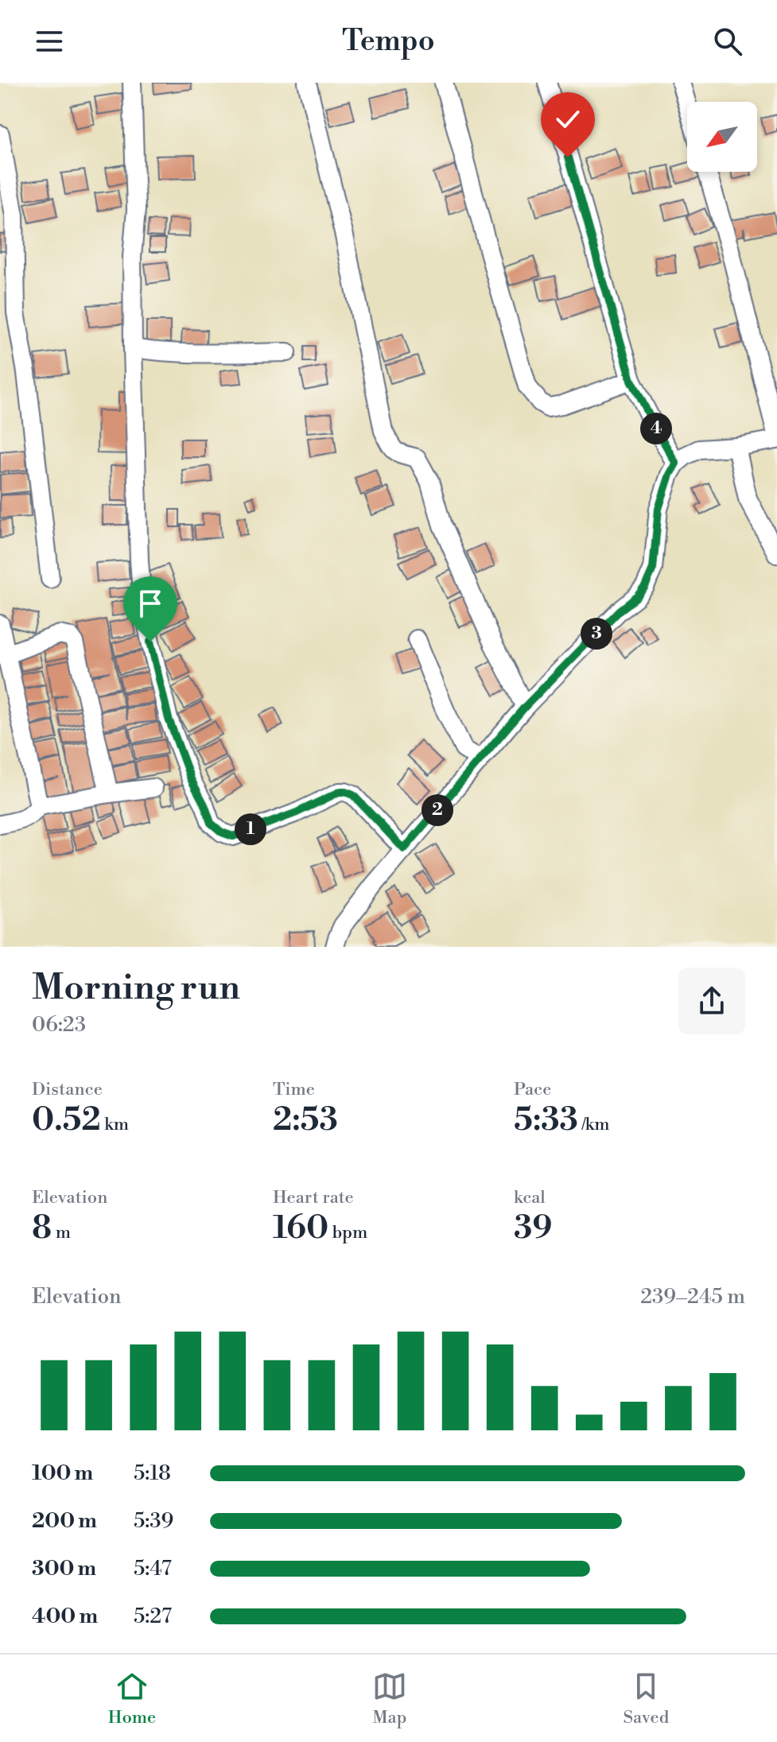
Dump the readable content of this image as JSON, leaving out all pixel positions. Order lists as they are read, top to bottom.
{
  "north": "bottom left",
  "page": {
    "header": "Tempo",
    "pins": [
      "4",
      "3",
      "2",
      "1"
    ],
    "heading": ["Morning run", "06:23"],
    "stats": [
      ["Distance", "0.52 km"],
      ["Time", "2:53"],
      ["Pace", "5:33 /km"],
      ["Elevation", "8 m"],
      ["Heart rate", "160 bpm"],
      ["kcal", "39"]
    ],
    "chart": ["Elevation", "239–245 m"],
    "list": [
      {
        "name": "100 m",
        "note": "5:18"
      },
      {
        "name": "200 m",
        "note": "5:39"
      },
      {
        "name": "300 m",
        "note": "5:47"
      },
      {
        "name": "400 m",
        "note": "5:27"
      }
    ],
    "tabs": ["Home", "Map", "Saved"]
  }
}
